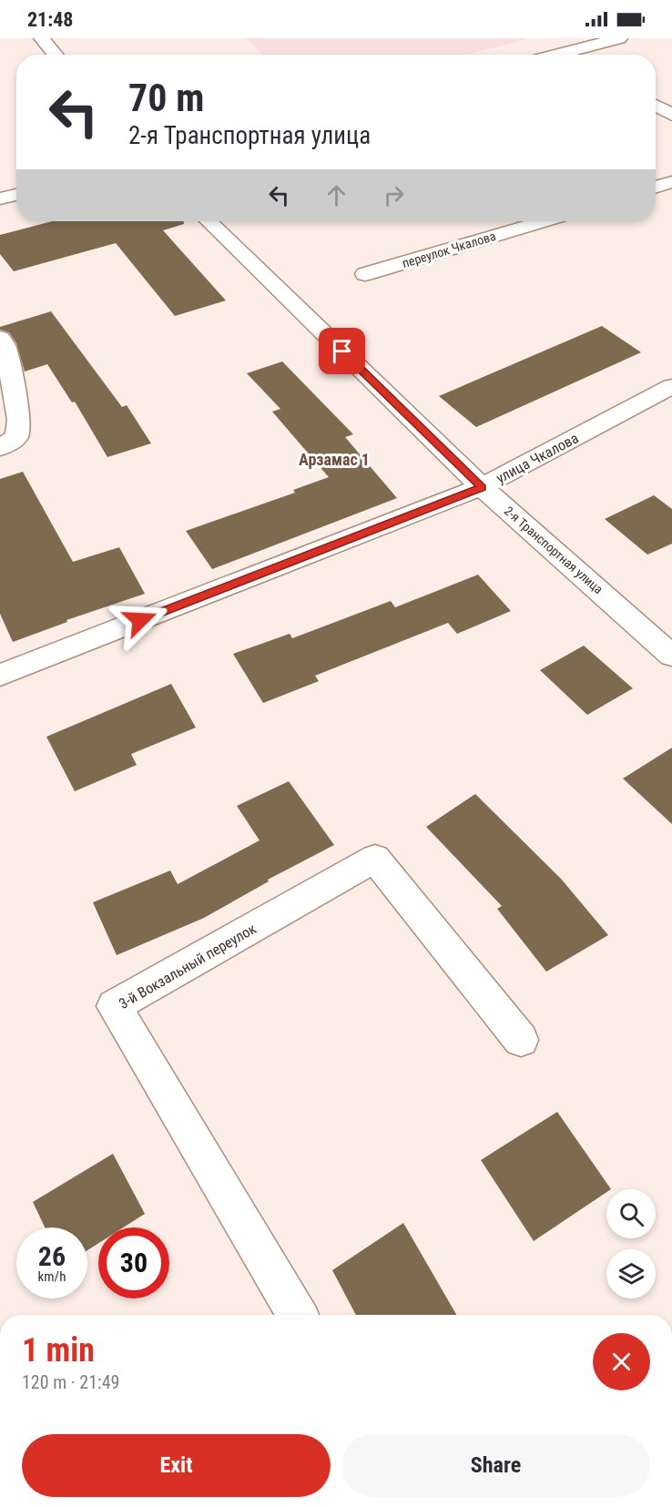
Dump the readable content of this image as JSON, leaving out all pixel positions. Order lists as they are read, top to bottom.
{
  "streets": {
    "street": [
      "переулок Чкалова",
      "улица Чкалова",
      "2-я Транспортная улица",
      "3-й Вокзальный переулок"
    ]
  },
  "crossings": [
    ["улица Чкалова", "2-я Транспортная улица"]
  ],
  "districts": ["Арзамас 1"],
  "page": {
    "status": "21:48",
    "turn": ["70 m", "2-я Транспортная улица"],
    "speed": "26 km/h",
    "limit": "30",
    "heading": ["1 min", "120 m · 21:49"],
    "buttons": ["Exit", "Share"]
  }
}
